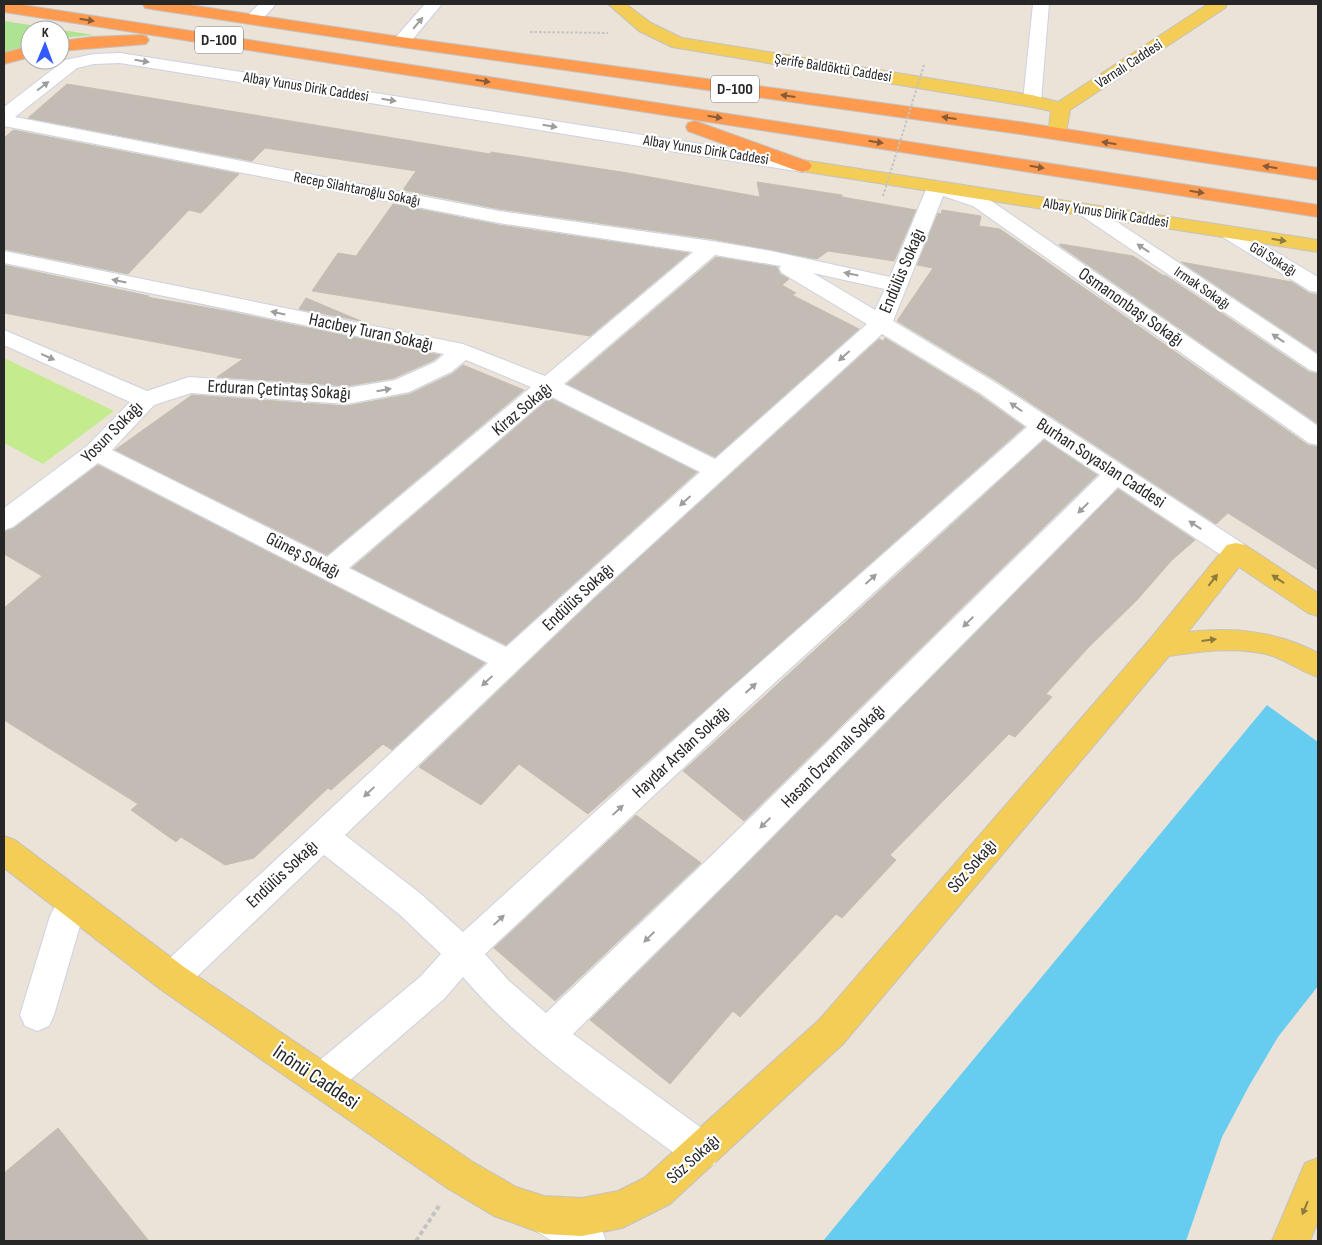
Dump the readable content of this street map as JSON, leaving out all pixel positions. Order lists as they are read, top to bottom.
{
  "streets": {
    "highway": ["D-100"],
    "main road": [
      "Varnalı Caddesi",
      "Şerife Baldöktü Caddesi",
      "Albay Yunus Dirik Caddesi",
      "Burhan Soyaslan Caddesi",
      "Söz Sokağı",
      "İnönü Caddesi"
    ],
    "street": [
      "Recep Silahtaroğlu Sokağı",
      "Göl Sokağı",
      "Endülüs Sokağı",
      "Irmak Sokağı",
      "Osmanonbaşı Sokağı",
      "Hacıbey Turan Sokağı",
      "Erduran Çetintaş Sokağı",
      "Kiraz Sokağı",
      "Yosun Sokağı",
      "Güneş Sokağı",
      "Haydar Arslan Sokağı",
      "Hasan Özvarnalı Sokağı"
    ]
  },
  "crossings": [
    ["Varnalı Caddesi", "Şerife Baldöktü Caddesi"],
    ["Albay Yunus Dirik Caddesi", "Recep Silahtaroğlu Sokağı"],
    ["Albay Yunus Dirik Caddesi", "Göl Sokağı"],
    ["Albay Yunus Dirik Caddesi", "Endülüs Sokağı"],
    ["Albay Yunus Dirik Caddesi", "Irmak Sokağı"],
    ["Albay Yunus Dirik Caddesi", "Osmanonbaşı Sokağı"],
    ["Recep Silahtaroğlu Sokağı", "Kiraz Sokağı"],
    ["Endülüs Sokağı", "Osmanonbaşı Sokağı"],
    ["Endülüs Sokağı", "Hacıbey Turan Sokağı"],
    ["Endülüs Sokağı", "Burhan Soyaslan Caddesi"],
    ["Endülüs Sokağı", "Güneş Sokağı"],
    ["Endülüs Sokağı", "İnönü Caddesi"],
    ["Hacıbey Turan Sokağı", "Erduran Çetintaş Sokağı"],
    ["Hacıbey Turan Sokağı", "Kiraz Sokağı"],
    ["Erduran Çetintaş Sokağı", "Yosun Sokağı"],
    ["Kiraz Sokağı", "Güneş Sokağı"],
    ["Yosun Sokağı", "Güneş Sokağı"],
    ["Burhan Soyaslan Caddesi", "Haydar Arslan Sokağı"],
    ["Burhan Soyaslan Caddesi", "Hasan Özvarnalı Sokağı"],
    ["Burhan Soyaslan Caddesi", "Söz Sokağı"],
    ["Haydar Arslan Sokağı", "İnönü Caddesi"],
    ["Söz Sokağı", "İnönü Caddesi"]
  ],
  "one_way": [
    "Albay Yunus Dirik Caddesi",
    "Endülüs Sokağı",
    "Irmak Sokağı",
    "Hacıbey Turan Sokağı",
    "Erduran Çetintaş Sokağı",
    "Yosun Sokağı",
    "Burhan Soyaslan Caddesi",
    "Haydar Arslan Sokağı",
    "Hasan Özvarnalı Sokağı"
  ],
  "north": "top"
}
